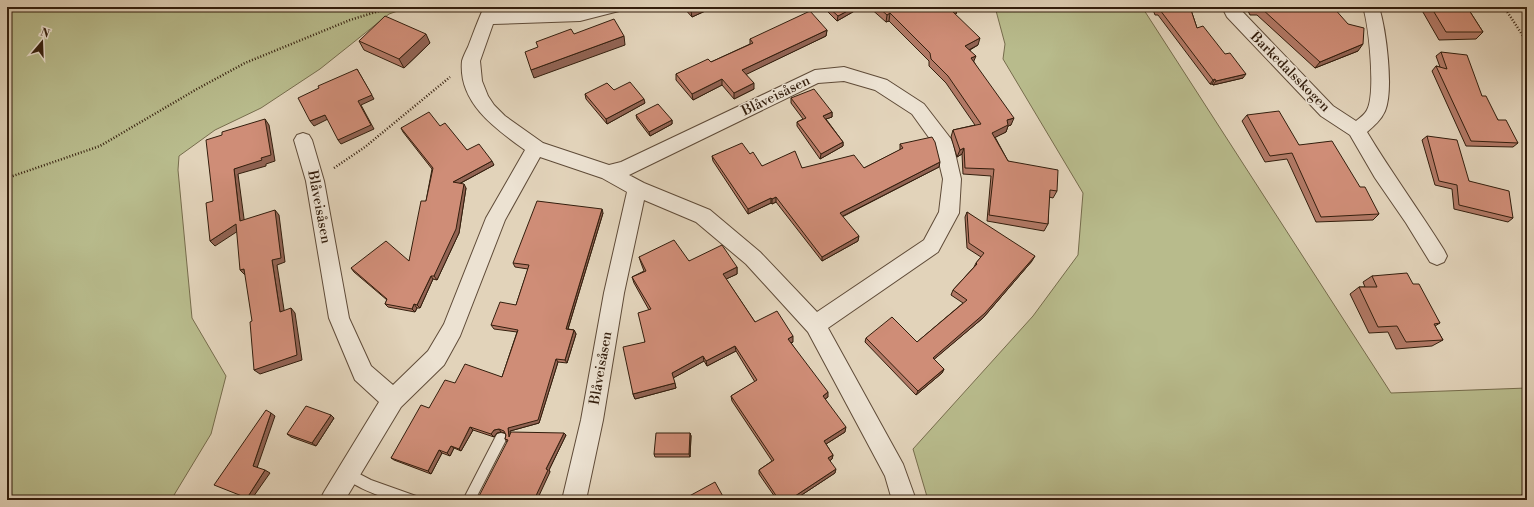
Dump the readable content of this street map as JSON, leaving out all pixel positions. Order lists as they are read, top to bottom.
{
  "streets": {
    "street": ["Barkedalsskogen", "Blåveisåsen"]
  },
  "north": "top"
}
